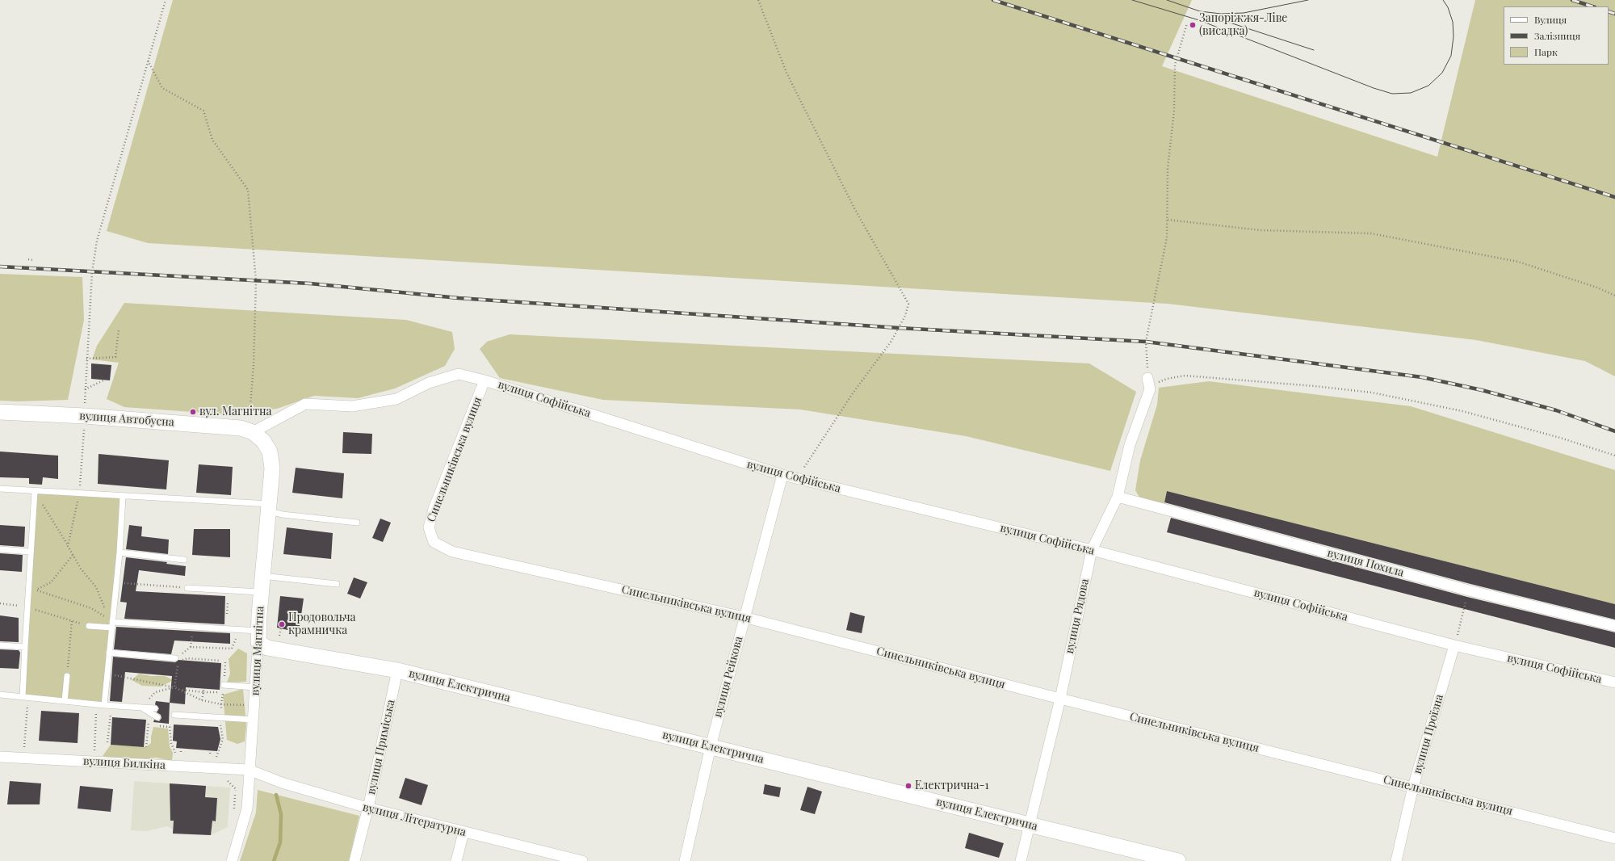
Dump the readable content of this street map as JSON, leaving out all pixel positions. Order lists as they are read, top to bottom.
{
  "streets": {
    "street": [
      "вулиця Софійська",
      "вулиця Автобусна",
      "Синельниківська вулиця",
      "вулиця Похила",
      "вулиця Рядова",
      "вулиця Магнітна",
      "вулиця Рейкова",
      "вулиця Електрична",
      "вулиця Проїзна",
      "вулиця Приміська",
      "вулиця Билкіна",
      "вулиця Літературна"
    ]
  },
  "crossings": [
    ["вулиця Софійська", "Синельниківська вулиця"],
    ["вулиця Софійська", "вулиця Рядова"],
    ["вулиця Софійська", "вулиця Рейкова"],
    ["вулиця Софійська", "вулиця Проїзна"],
    ["вулиця Автобусна", "вулиця Магнітна"],
    ["Синельниківська вулиця", "вулиця Рядова"],
    ["Синельниківська вулиця", "вулиця Рейкова"],
    ["Синельниківська вулиця", "вулиця Проїзна"],
    ["вулиця Похила", "вулиця Рядова"],
    ["вулиця Рядова", "вулиця Електрична"],
    ["вулиця Магнітна", "вулиця Електрична"],
    ["вулиця Магнітна", "вулиця Билкіна"],
    ["вулиця Магнітна", "вулиця Літературна"],
    ["вулиця Рейкова", "вулиця Електрична"],
    ["вулиця Електрична", "вулиця Приміська"],
    ["вулиця Приміська", "вулиця Літературна"],
    ["вулиця Билкіна", "вулиця Літературна"]
  ],
  "places": [
    "Запоріжжя-Ліве (висадка)",
    "вул. Магнітна",
    "Продовольча крамничка",
    "Електрична-1"
  ],
  "legend": ["Вулиця", "Залізниця", "Парк"]
}
